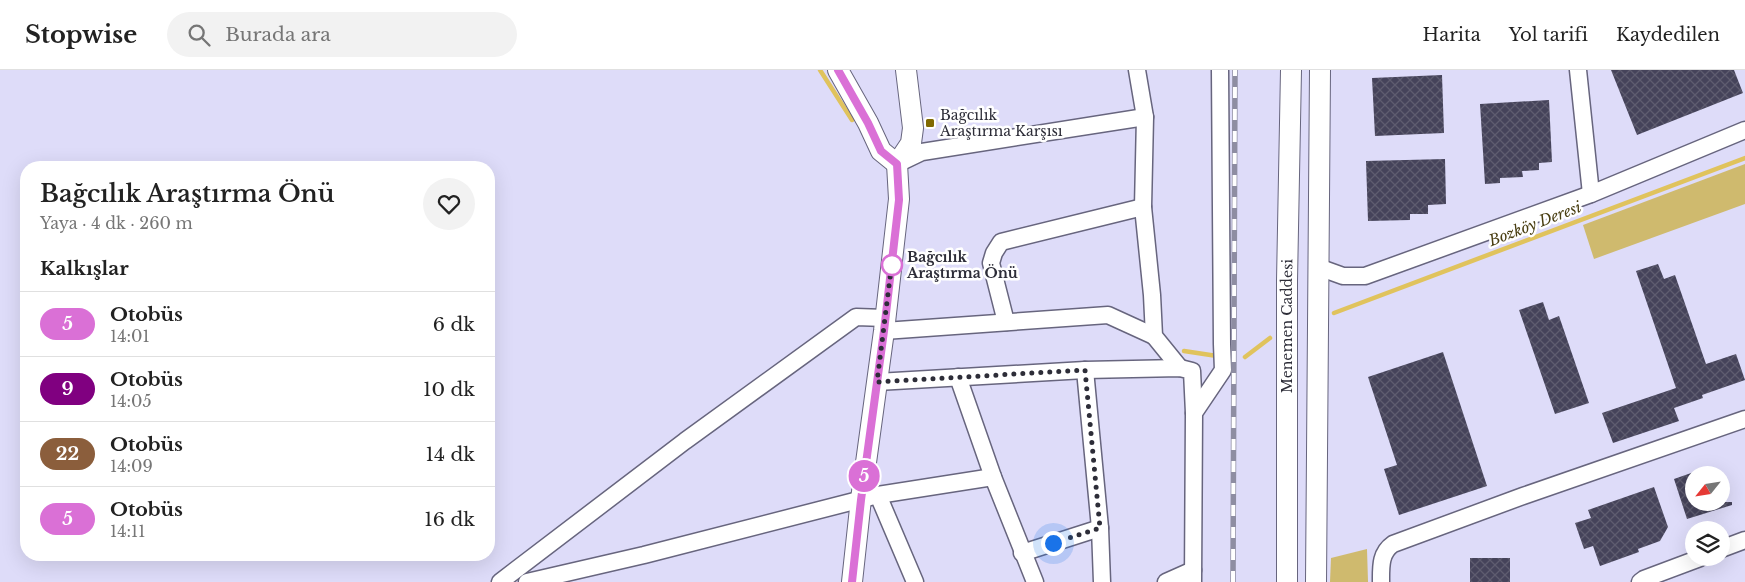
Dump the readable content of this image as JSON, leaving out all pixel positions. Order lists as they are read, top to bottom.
{
  "streets": {
    "main road": ["Menemen Caddesi"]
  },
  "water": ["Bozköy Deresi"],
  "places": {
    "transit": ["Bağcılık Araştırma Karşısı"],
    "other": ["Bağcılık Araştırma Önü"]
  },
  "lines": ["bus line 5"],
  "north": "bottom left",
  "page": {
    "header": "Stopwise",
    "search": "Burada ara",
    "nav": ["Harita", "Yol tarifi", "Kaydedilen"],
    "on_map": "5",
    "heading": [
      ["Bağcılık Araştırma Önü", "Yaya · 4 dk · 260 m"],
      "Kalkışlar"
    ],
    "list": [
      {
        "mark": "5",
        "name": "Otobüs",
        "note": "14:01",
        "value": "6 dk"
      },
      {
        "mark": "9",
        "name": "Otobüs",
        "note": "14:05",
        "value": "10 dk"
      },
      {
        "mark": "22",
        "name": "Otobüs",
        "note": "14:09",
        "value": "14 dk"
      },
      {
        "mark": "5",
        "name": "Otobüs",
        "note": "14:11",
        "value": "16 dk"
      }
    ]
  }
}
